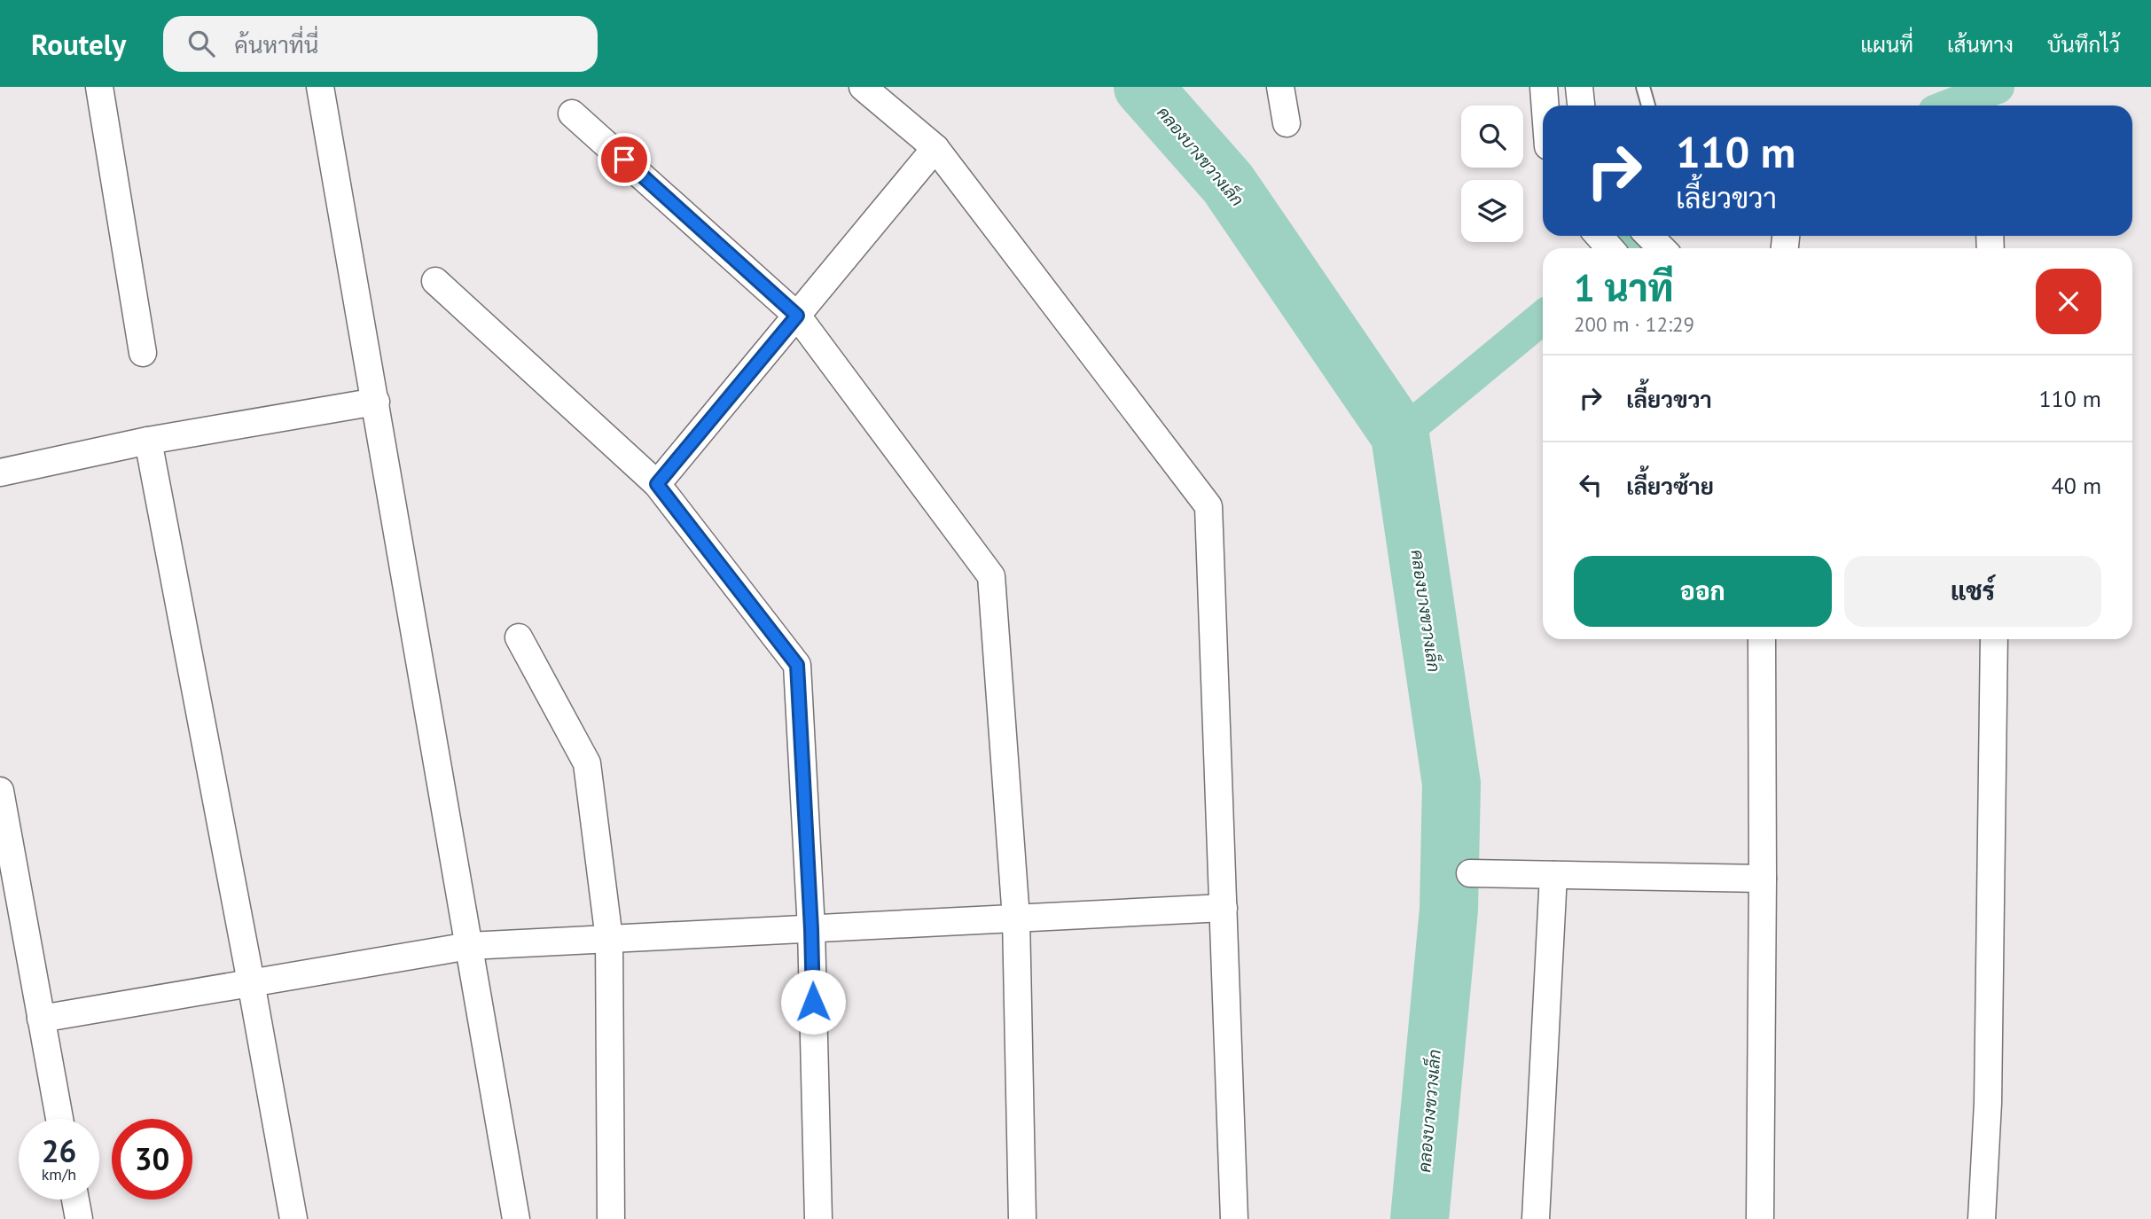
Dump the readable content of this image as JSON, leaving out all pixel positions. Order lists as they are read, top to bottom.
{
  "water": ["คลองบางขวางเล็ก"],
  "page": {
    "header": "Routely",
    "search": "ค้นหาที่นี่",
    "nav": ["แผนที่", "เส้นทาง", "บันทึกไว้"],
    "turn": ["110 m", "เลี้ยวขวา"],
    "heading": ["1 นาที", "200 m · 12:29"],
    "list": [
      {
        "name": "เลี้ยวขวา",
        "value": "110 m"
      },
      {
        "name": "เลี้ยวซ้าย",
        "value": "40 m"
      }
    ],
    "buttons": ["ออก", "แชร์"],
    "speed": "26 km/h",
    "limit": "30"
  }
}
